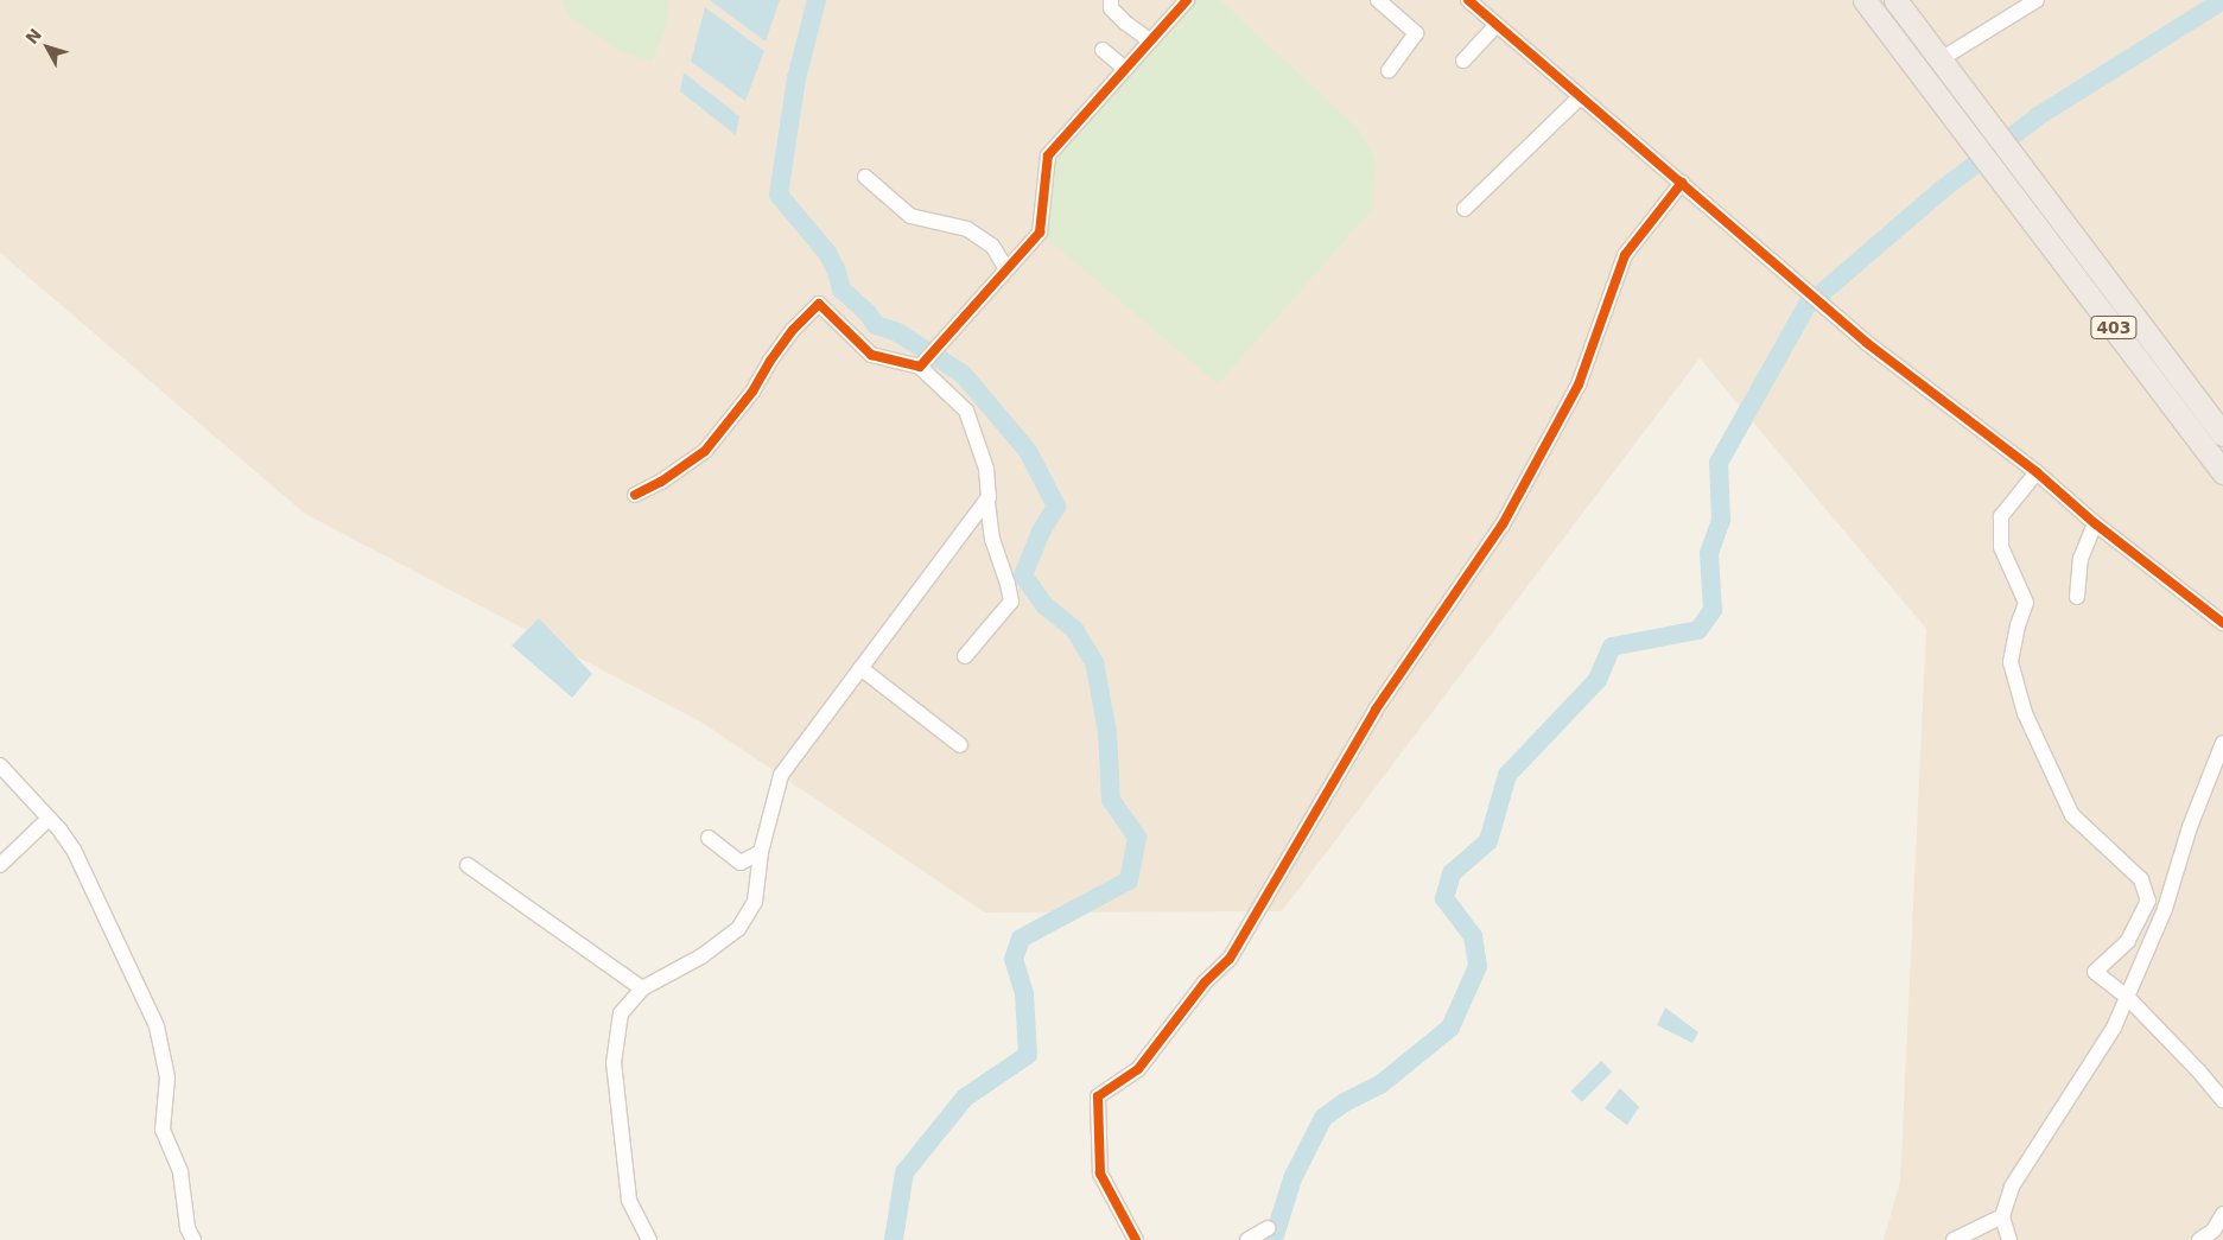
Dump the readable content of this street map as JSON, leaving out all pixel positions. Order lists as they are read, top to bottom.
{
  "streets": {
    "highway": ["403"]
  },
  "north": "top left"
}
